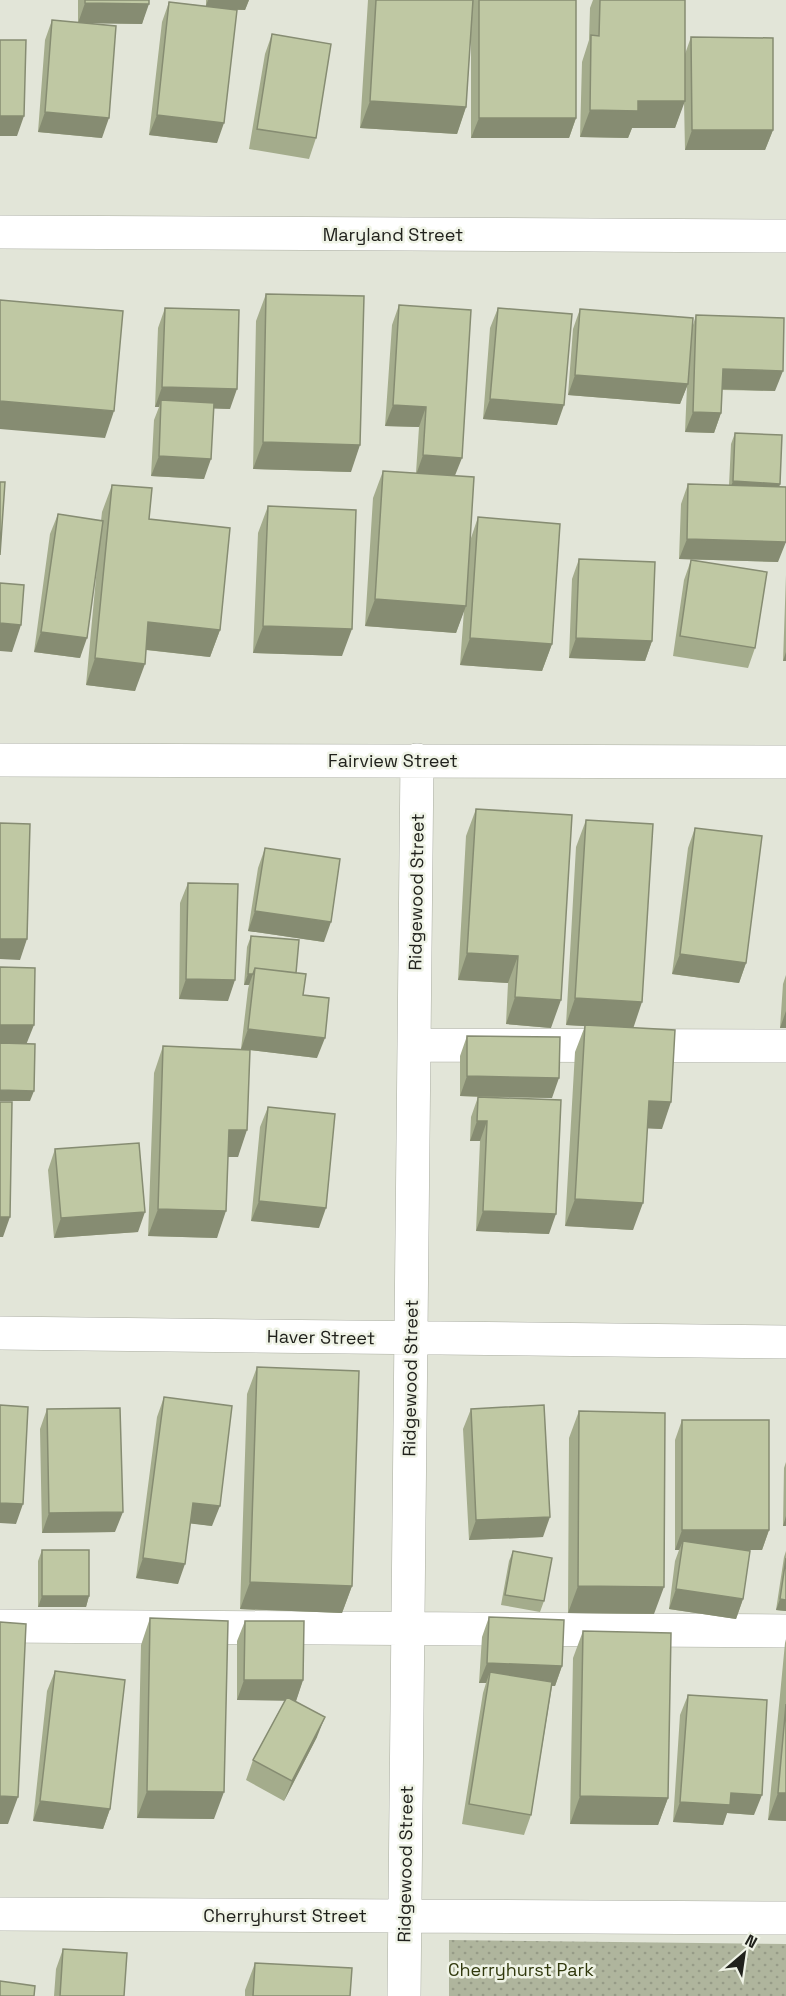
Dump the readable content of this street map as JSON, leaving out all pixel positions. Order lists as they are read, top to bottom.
{
  "streets": {
    "street": [
      "Maryland Street",
      "Fairview Street",
      "Ridgewood Street",
      "Haver Street",
      "Cherryhurst Street"
    ]
  },
  "crossings": [
    ["Fairview Street", "Ridgewood Street"],
    ["Ridgewood Street", "Haver Street"],
    ["Ridgewood Street", "Cherryhurst Street"]
  ],
  "parks": ["Cherryhurst Park"],
  "north": "top right"
}
